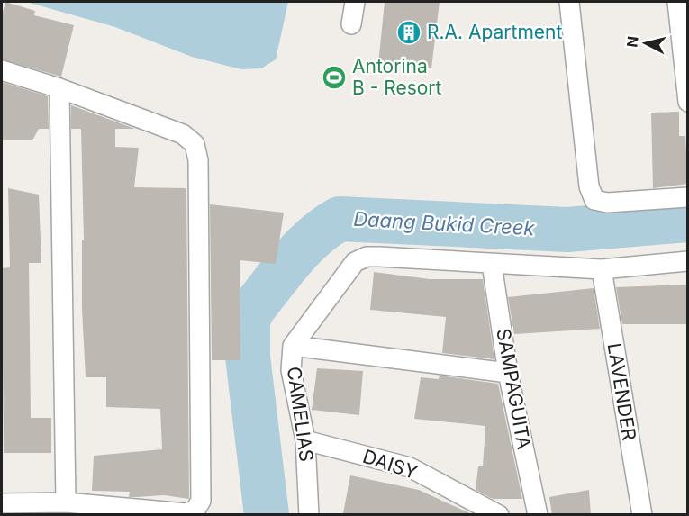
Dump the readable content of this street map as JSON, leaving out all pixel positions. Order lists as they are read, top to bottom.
{
  "streets": {
    "street": [
      "SAMPAGUITA",
      "LAVENDER",
      "CAMELIAS",
      "DAISY"
    ]
  },
  "crossings": [
    ["SAMPAGUITA", "CAMELIAS"],
    ["LAVENDER", "CAMELIAS"],
    ["CAMELIAS", "DAISY"]
  ],
  "water": ["Daang Bukid Creek"],
  "places": {
    "building": ["R.A. Apartment"],
    "sports": ["Antorina B - Resort"]
  },
  "north": "left"
}
